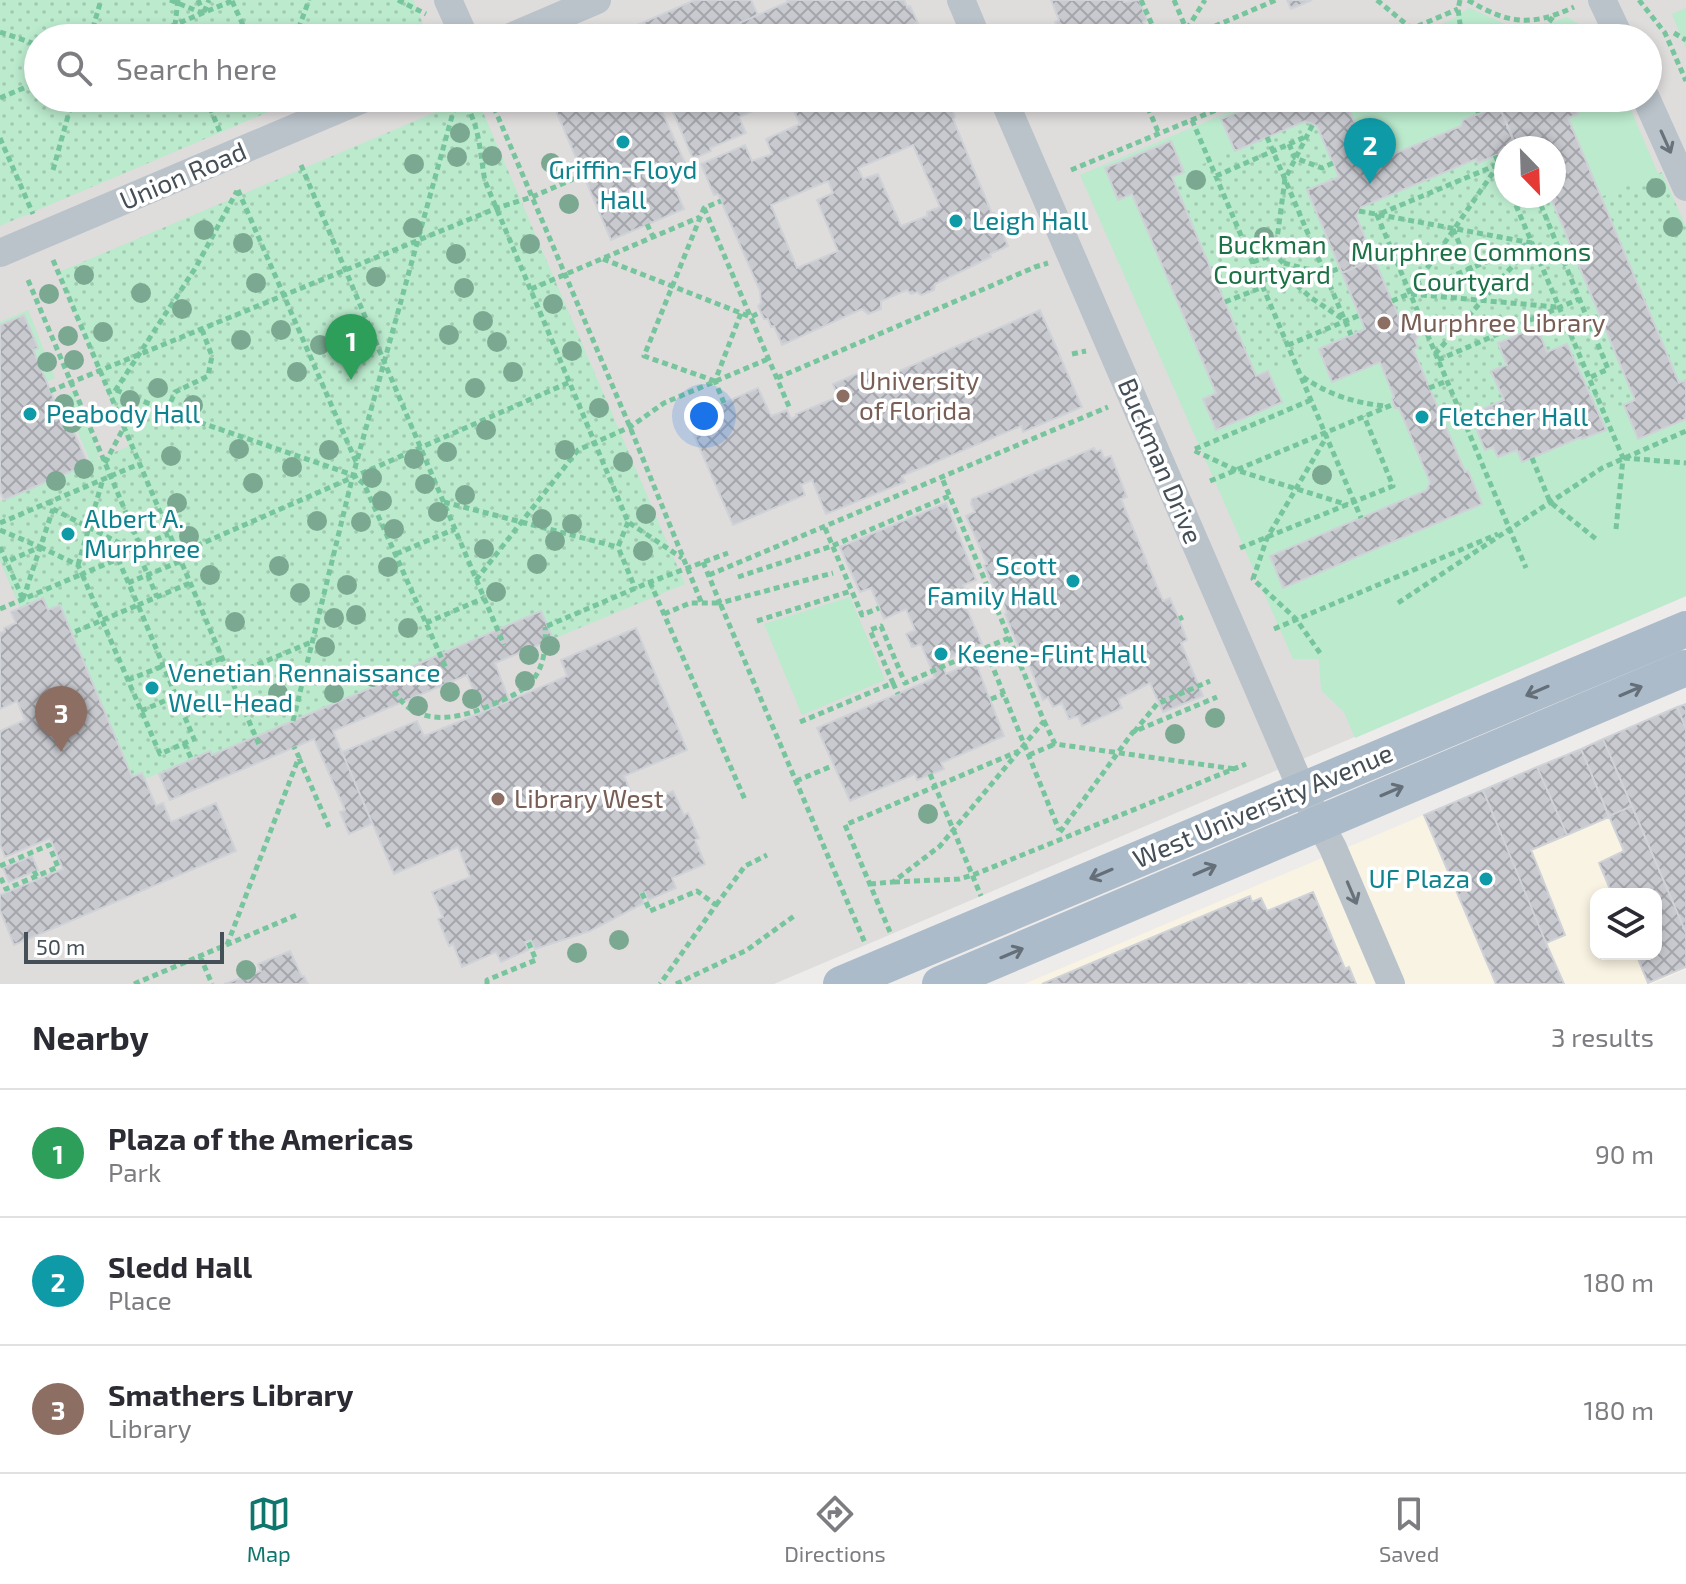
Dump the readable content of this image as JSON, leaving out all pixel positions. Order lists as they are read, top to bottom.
{
  "streets": {
    "main road": ["West University Avenue"],
    "street": ["Union Road", "Buckman Drive"]
  },
  "crossings": [
    ["Buckman Drive", "West University Avenue"]
  ],
  "parks": ["Buckman Courtyard", "Murphree Commons Courtyard"],
  "places": [
    "Griffin-Floyd Hall",
    "Leigh Hall",
    "Murphree Library",
    "University of Florida",
    "Peabody Hall",
    "Fletcher Hall",
    "Albert A. Murphree",
    "Scott Family Hall",
    "Keene-Flint Hall",
    "Venetian Rennaissance Well-Head",
    "Library West",
    "UF Plaza"
  ],
  "scale_bar": "50 m",
  "north": "bottom right",
  "page": {
    "search": "Search here",
    "pins": ["2", "1", "3"],
    "scale": "50 m",
    "heading": ["Nearby", "3 results"],
    "list": [
      {
        "mark": "1",
        "name": "Plaza of the Americas",
        "note": "Park",
        "value": "90 m"
      },
      {
        "mark": "2",
        "name": "Sledd Hall",
        "note": "Place",
        "value": "180 m"
      },
      {
        "mark": "3",
        "name": "Smathers Library",
        "note": "Library",
        "value": "180 m"
      }
    ],
    "nav": ["Map", "Directions", "Saved"]
  }
}
